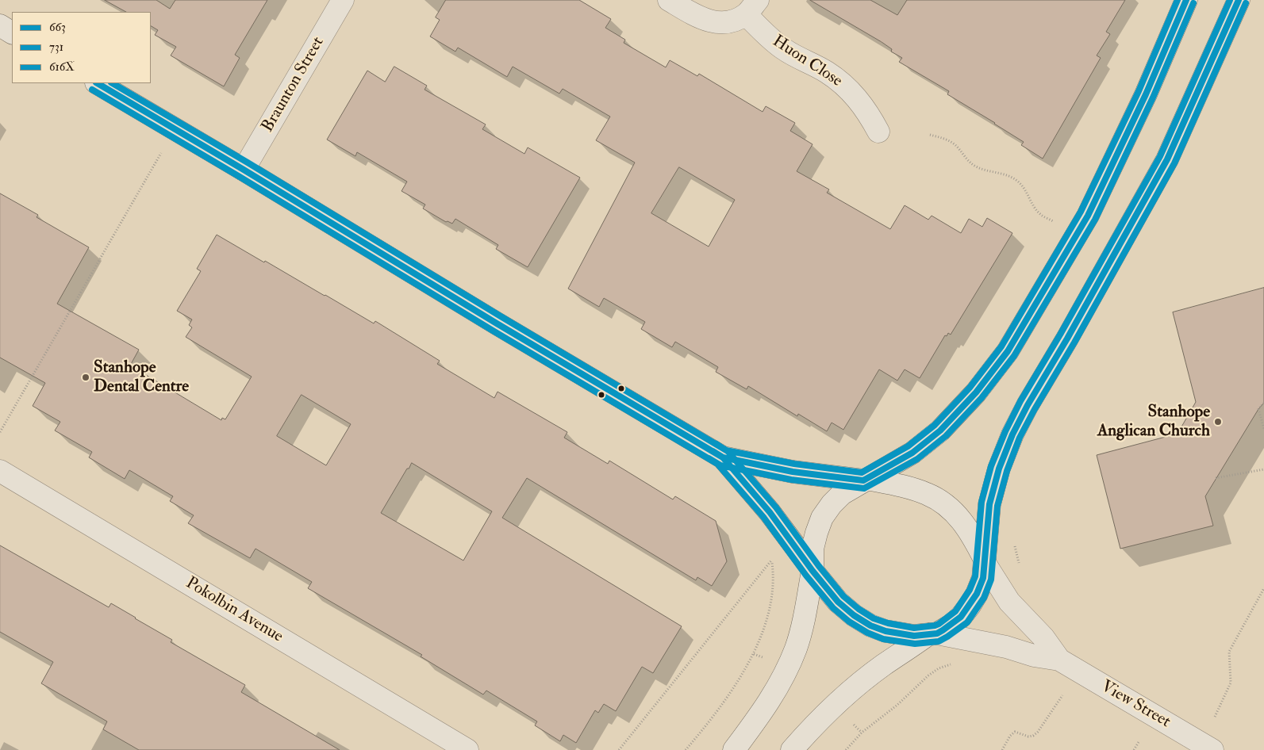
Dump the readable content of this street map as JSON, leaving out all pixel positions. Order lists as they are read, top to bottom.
{
  "streets": {
    "street": [
      "Huon Close",
      "Braunton Street",
      "Pokolbin Avenue",
      "View Street"
    ]
  },
  "places": ["Stanhope Dental Centre", "Stanhope Anglican Church"],
  "lines": ["transit line 663", "transit line 616X", "transit line 731"],
  "legend": ["663", "731", "616X"]
}
